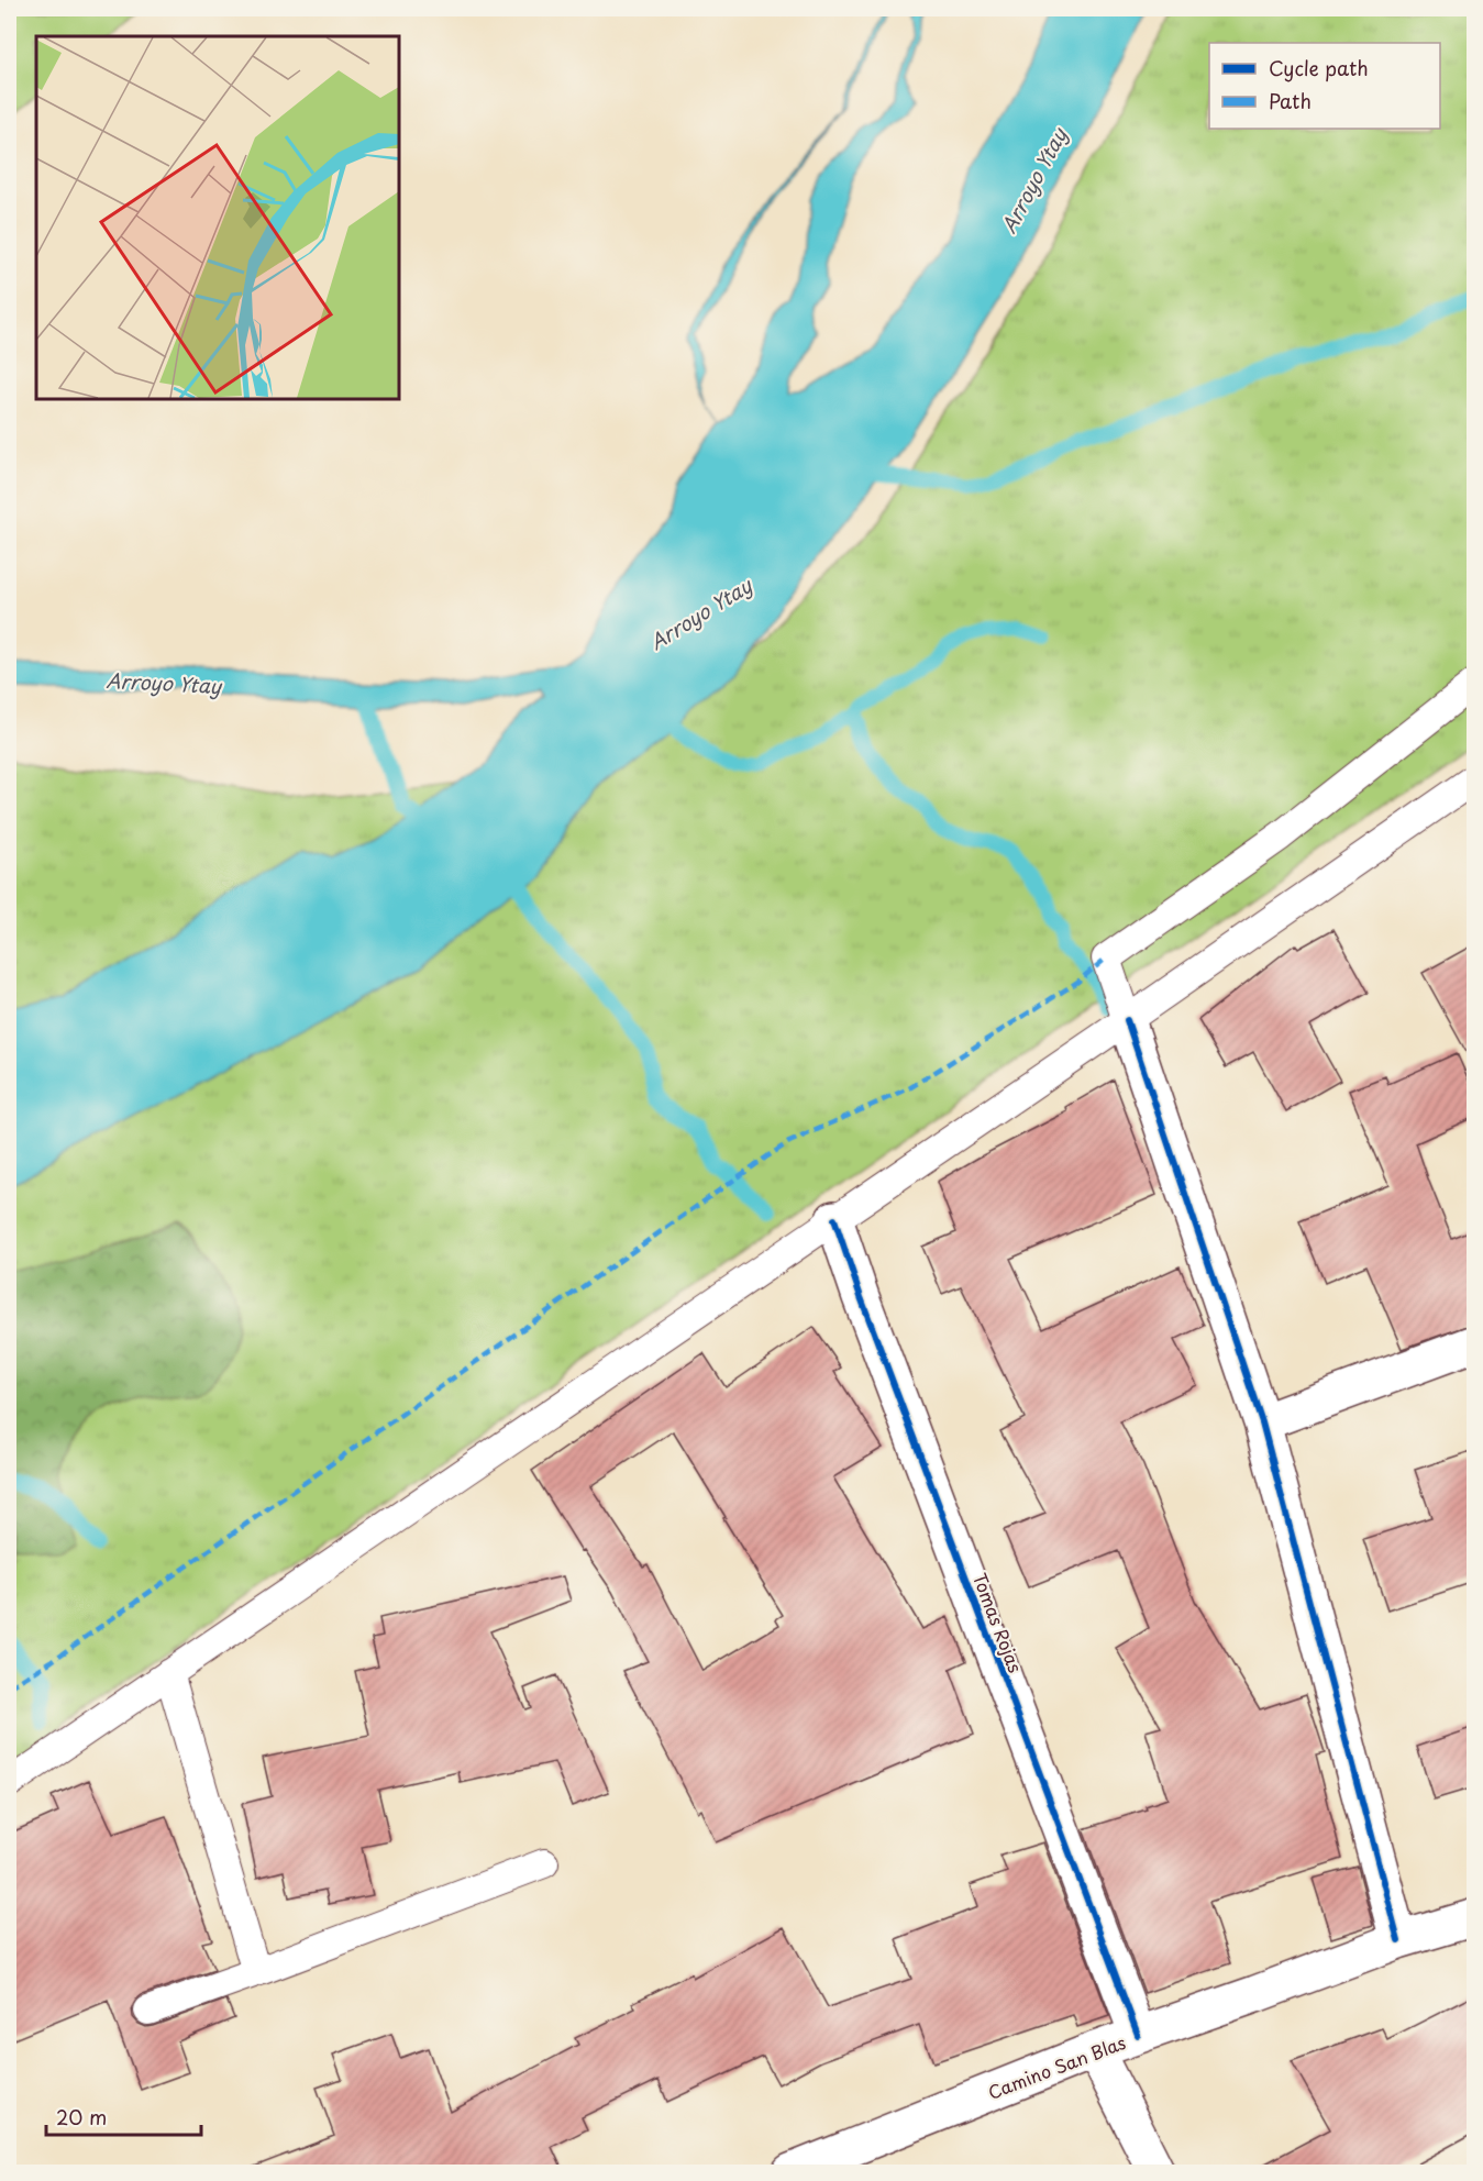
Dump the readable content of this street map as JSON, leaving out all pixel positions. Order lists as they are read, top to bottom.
{
  "streets": {
    "street": ["Tomas Rojas", "Camino San Blas"]
  },
  "crossings": [
    ["Tomas Rojas", "Camino San Blas"]
  ],
  "water": ["Arroyo Ytay"],
  "legend": ["Cycle path", "Path"],
  "scale_bar": "20 m"
}
